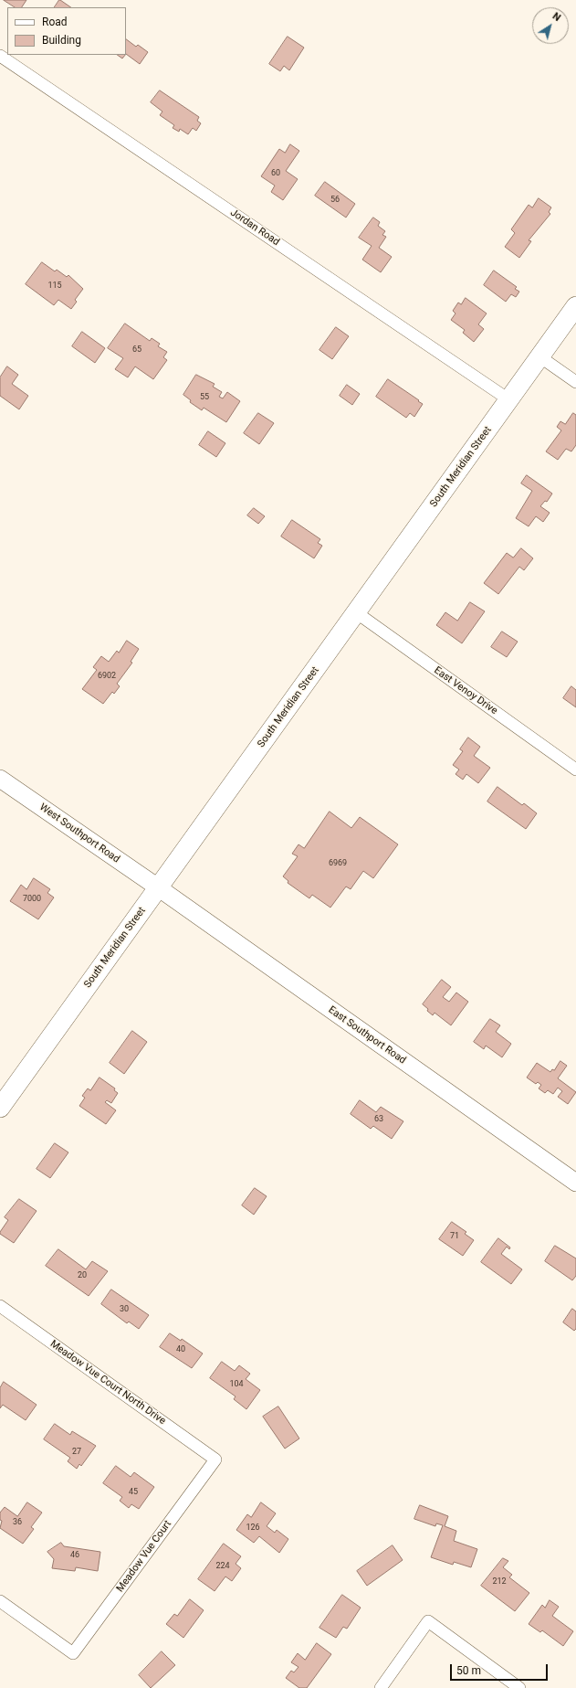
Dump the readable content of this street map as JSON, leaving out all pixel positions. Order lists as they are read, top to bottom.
{
  "streets": {
    "main road": ["South Meridian Street", "West Southport Road", "East Southport Road"],
    "street": [
      "Jordan Road",
      "East Venoy Drive",
      "Meadow Vue Court North Drive",
      "Meadow Vue Court"
    ]
  },
  "crossings": [
    ["Jordan Road", "South Meridian Street"],
    ["South Meridian Street", "East Venoy Drive"],
    ["South Meridian Street", "West Southport Road"],
    ["South Meridian Street", "East Southport Road"],
    ["West Southport Road", "East Southport Road"],
    ["Meadow Vue Court North Drive", "Meadow Vue Court"]
  ],
  "house_numbers": [
    "60",
    "56",
    "115",
    "65",
    "55",
    "6902",
    "6969",
    "7000",
    "63",
    "71",
    "20",
    "30",
    "40",
    "104",
    "27",
    "45",
    "36",
    "126",
    "46",
    "224",
    "212"
  ],
  "legend": ["Road", "Building"],
  "scale_bar": "50 m",
  "north": "top right"
}
